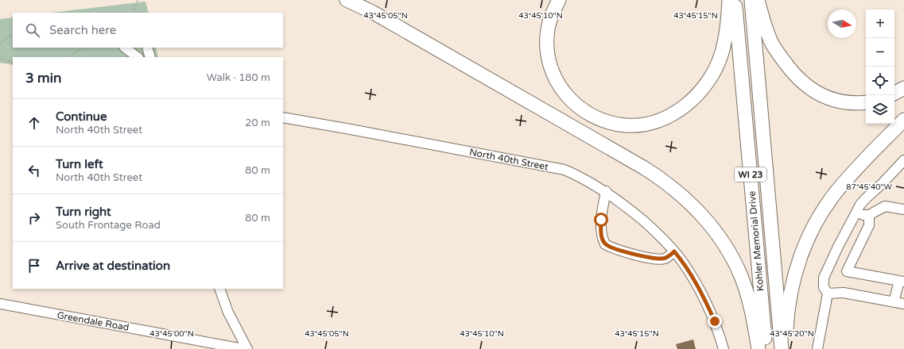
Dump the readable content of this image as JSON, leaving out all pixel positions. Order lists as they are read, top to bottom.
{
  "streets": {
    "highway": ["WI 23", "Kohler Memorial Drive"],
    "street": ["North 40th Street", "Greendale Road"]
  },
  "north": "right",
  "page": {
    "map_buttons": ["+", "−"],
    "search": "Search here",
    "heading": ["3 min", "Walk · 180 m"],
    "list": [
      ["Continue", "North 40th Street", "20 m"],
      ["Turn left", "North 40th Street", "80 m"],
      ["Turn right", "South Frontage Road", "80 m"],
      "Arrive at destination"
    ]
  },
  "coordinates": [
    "43°45'05\"N",
    "43°45'10\"N",
    "43°45'15\"N",
    "87°45'40\"W",
    "43°45'00\"N",
    "43°45'20\"N"
  ]
}
